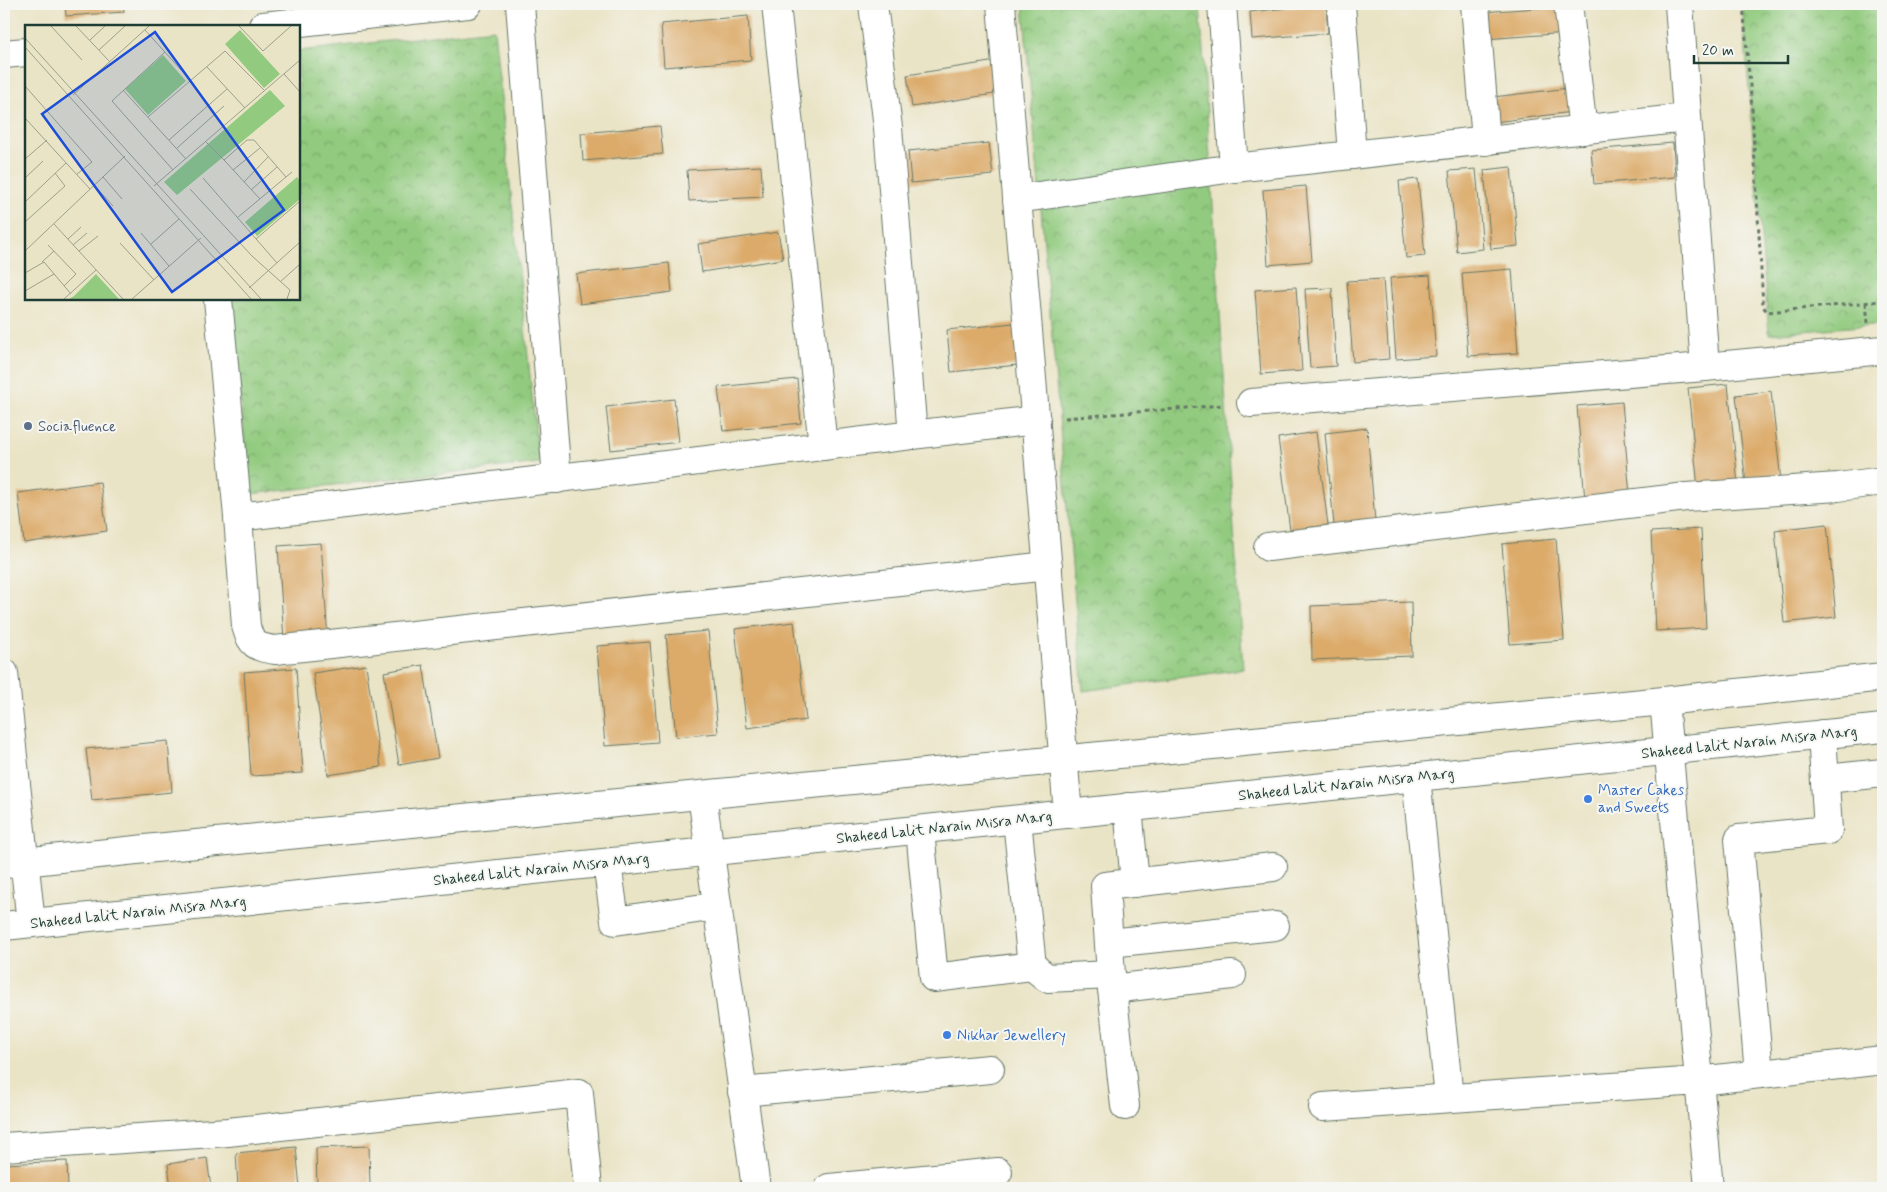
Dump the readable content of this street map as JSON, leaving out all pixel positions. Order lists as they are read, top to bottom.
{
  "streets": {
    "street": ["Shaheed Lalit Narain Misra Marg"]
  },
  "places": ["Sociafluence", "Master Cakes and Sweets", "Nikhar Jewellery"],
  "scale_bar": "20 m"
}
